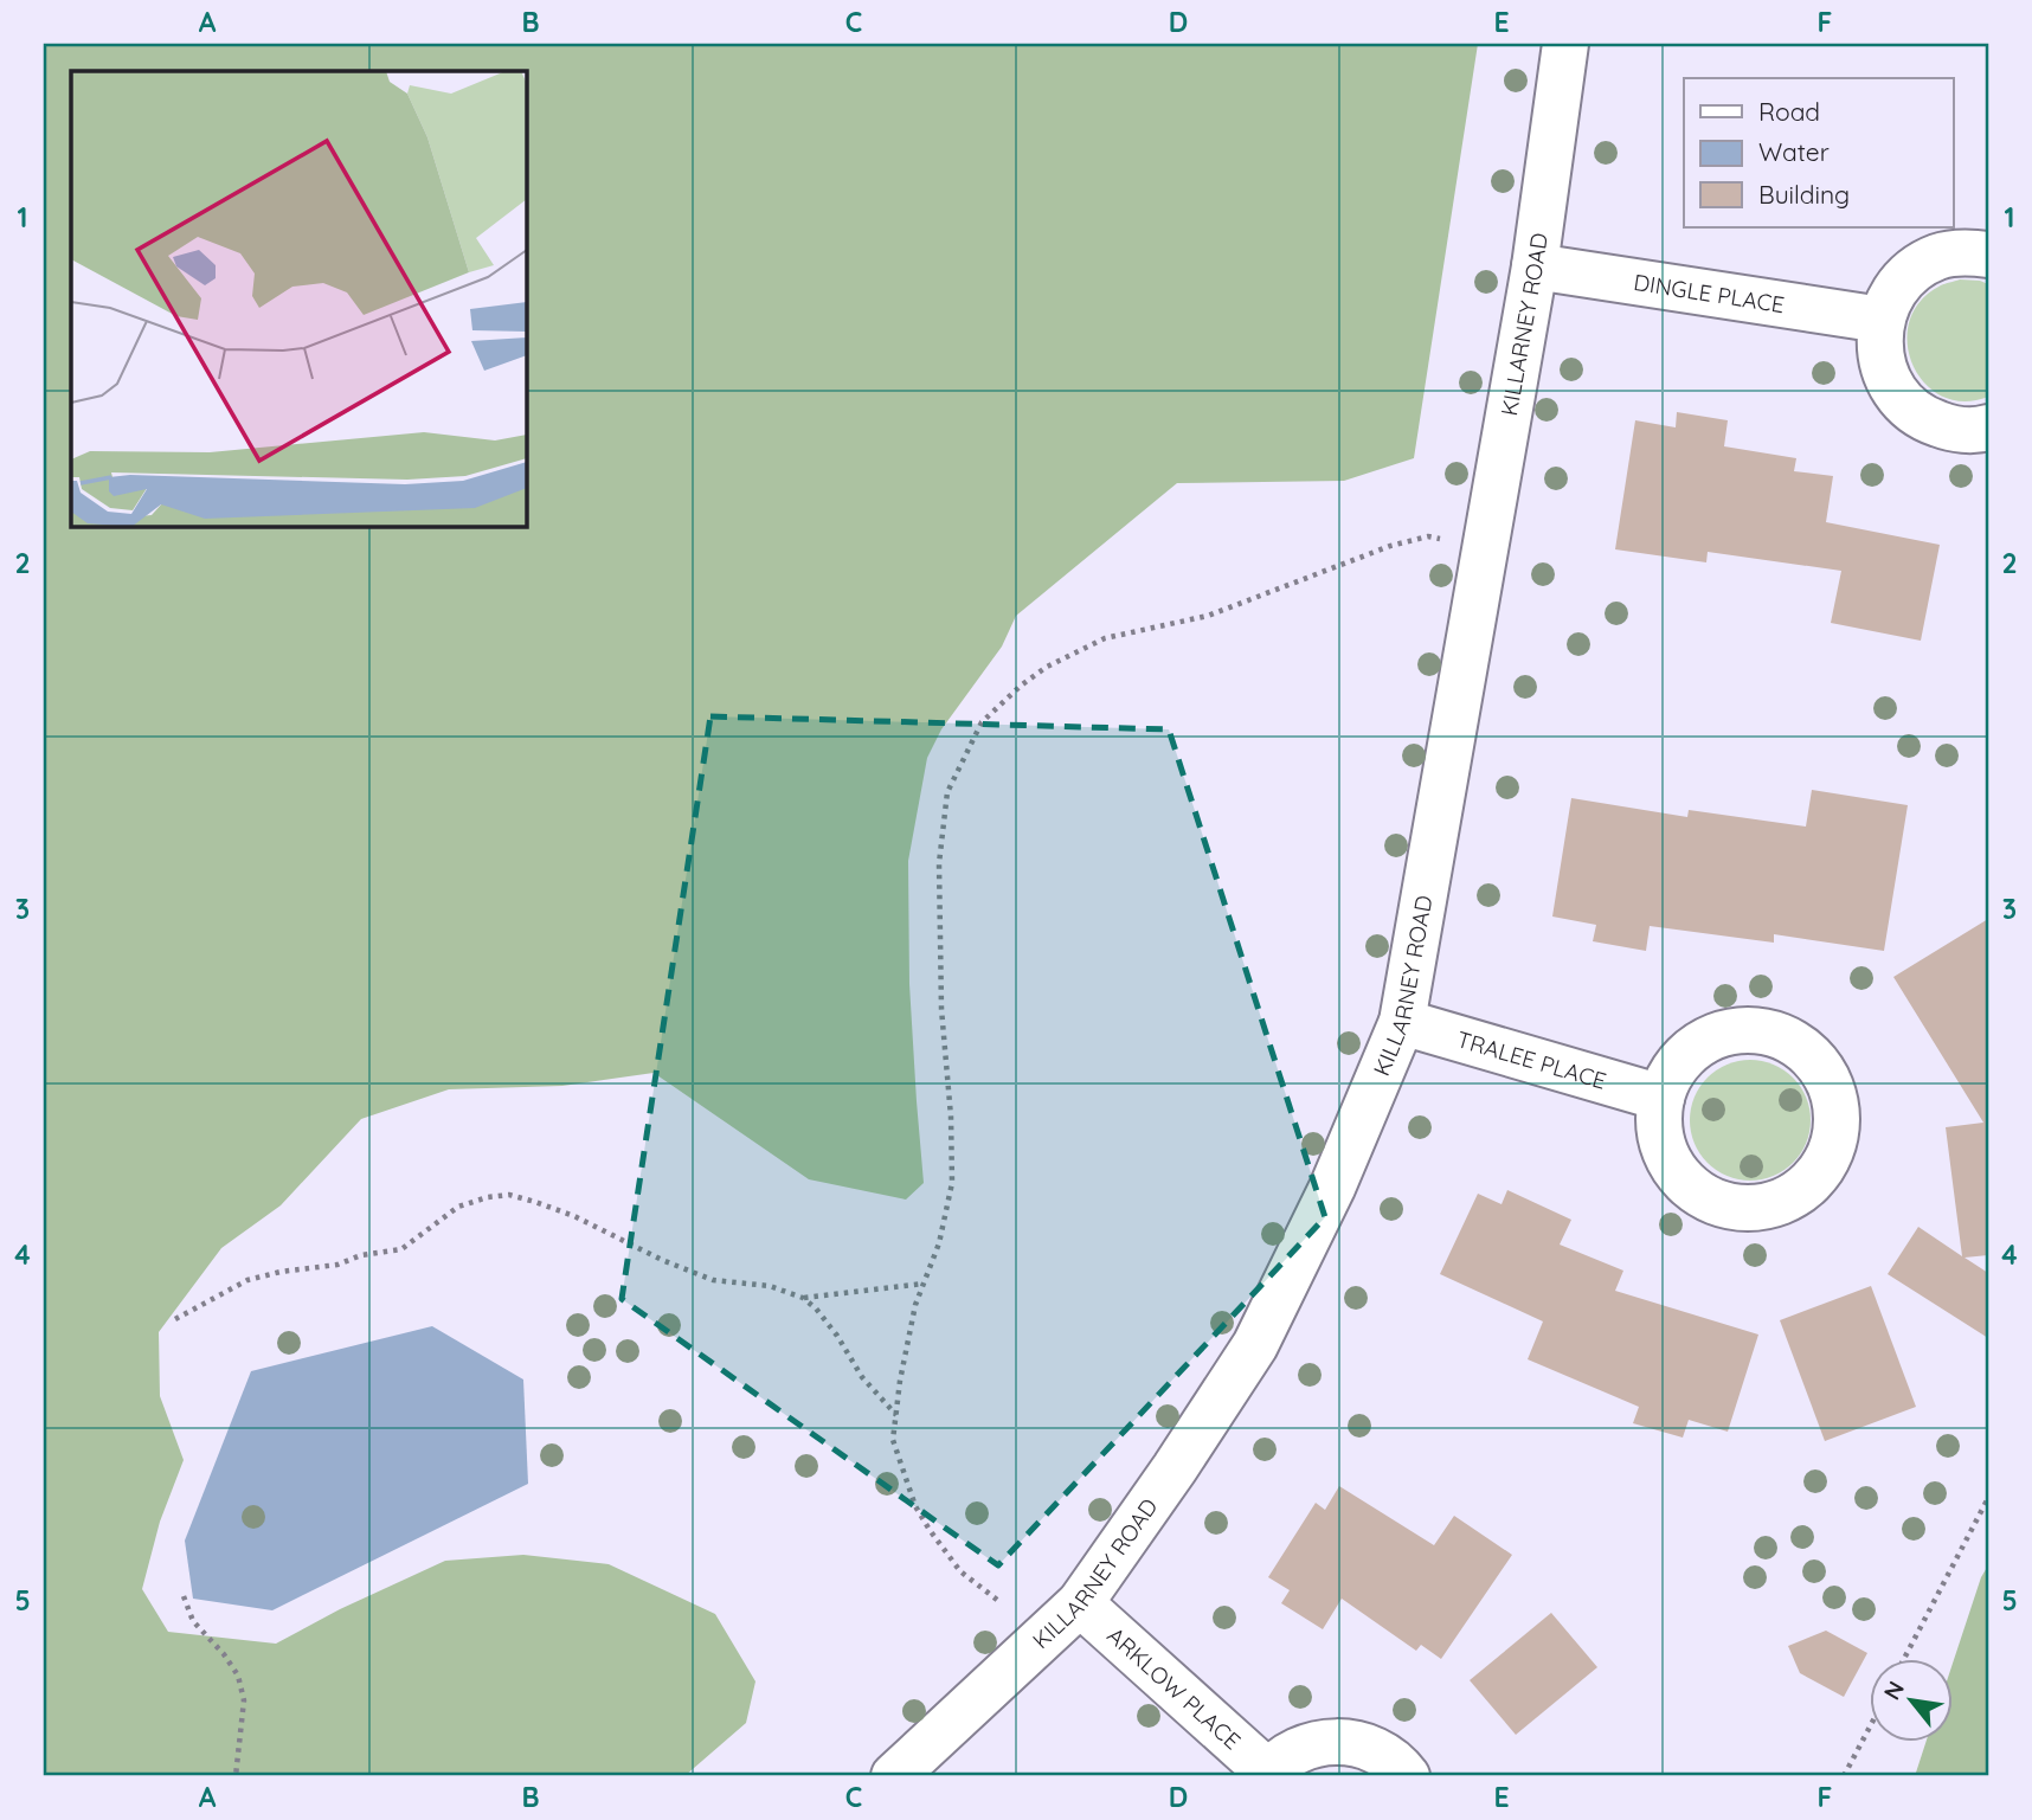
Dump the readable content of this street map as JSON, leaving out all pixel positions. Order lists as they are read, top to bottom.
{
  "streets": {
    "street": [
      "DINGLE PLACE",
      "KILLARNEY ROAD",
      "TRALEE PLACE",
      "ARKLOW PLACE"
    ]
  },
  "crossings": [
    ["DINGLE PLACE", "KILLARNEY ROAD"],
    ["KILLARNEY ROAD", "TRALEE PLACE"],
    ["KILLARNEY ROAD", "ARKLOW PLACE"]
  ],
  "legend": ["Road", "Water", "Building"],
  "north": "top left",
  "grid": {
    "columns": [
      "A",
      "B",
      "C",
      "D",
      "E",
      "F"
    ],
    "rows": [
      "1",
      "2",
      "3",
      "4",
      "5"
    ]
  }
}
